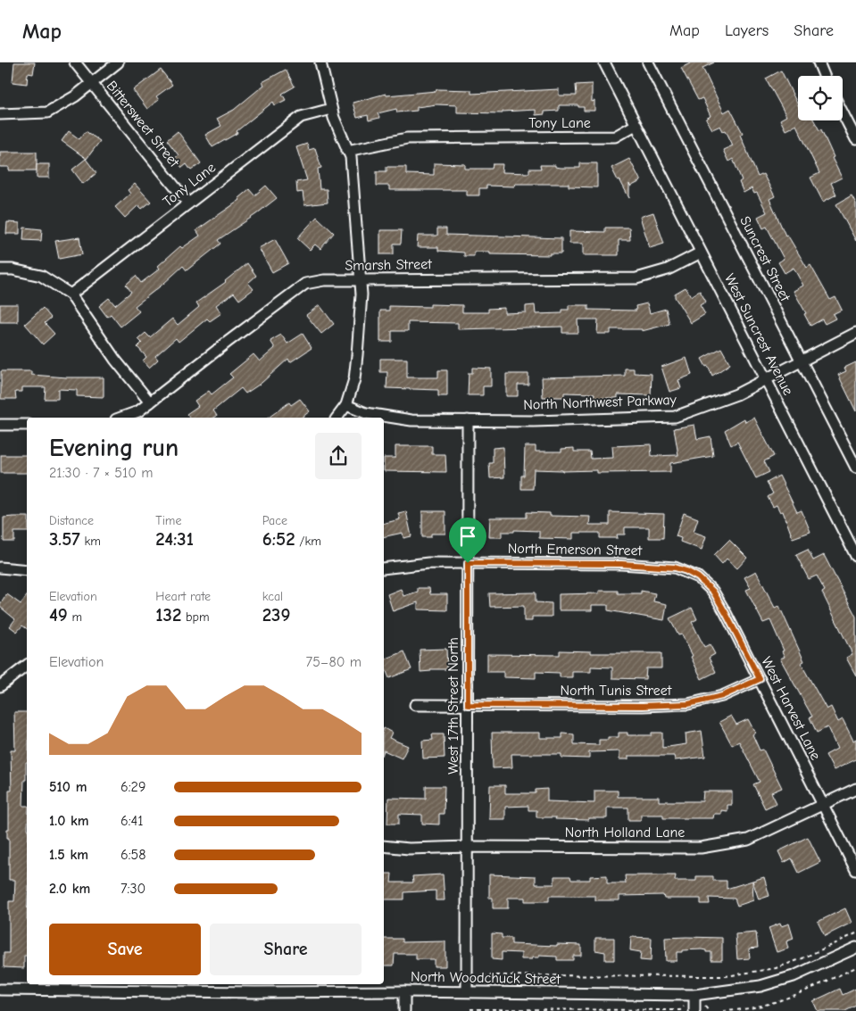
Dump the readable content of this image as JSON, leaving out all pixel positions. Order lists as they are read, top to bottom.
{
  "streets": {
    "street": [
      "Tony Lane",
      "Bittersweet Street",
      "Suncrest Street",
      "Smarsh Street",
      "West Suncrest Avenue",
      "North Northwest Parkway",
      "North Emerson Street",
      "North Tunis Street",
      "West 17th Street North",
      "West Harvest Lane",
      "North Holland Lane",
      "North Woodchuck Street"
    ]
  },
  "crossings": [
    ["Tony Lane", "Bittersweet Street"],
    ["Tony Lane", "West Suncrest Avenue"],
    ["Suncrest Street", "North Northwest Parkway"],
    ["Smarsh Street", "West Suncrest Avenue"],
    ["West Suncrest Avenue", "North Northwest Parkway"],
    ["North Northwest Parkway", "West 17th Street North"],
    ["North Emerson Street", "West 17th Street North"],
    ["North Emerson Street", "West Harvest Lane"],
    ["North Tunis Street", "West 17th Street North"],
    ["North Tunis Street", "West Harvest Lane"],
    ["West 17th Street North", "North Holland Lane"],
    ["West 17th Street North", "North Woodchuck Street"],
    ["West Harvest Lane", "North Holland Lane"]
  ],
  "page": {
    "header": "Map",
    "nav": ["Map", "Layers", "Share"],
    "heading": ["Evening run", "21:30 · 7 × 510 m"],
    "stats": [
      ["Distance", "3.57 km"],
      ["Time", "24:31"],
      ["Pace", "6:52 /km"],
      ["Elevation", "49 m"],
      ["Heart rate", "132 bpm"],
      ["kcal", "239"]
    ],
    "chart": ["Elevation", "75–80 m"],
    "list": [
      {
        "name": "510 m",
        "note": "6:29"
      },
      {
        "name": "1.0 km",
        "note": "6:41"
      },
      {
        "name": "1.5 km",
        "note": "6:58"
      },
      {
        "name": "2.0 km",
        "note": "7:30"
      }
    ],
    "buttons": ["Save", "Share"]
  }
}
